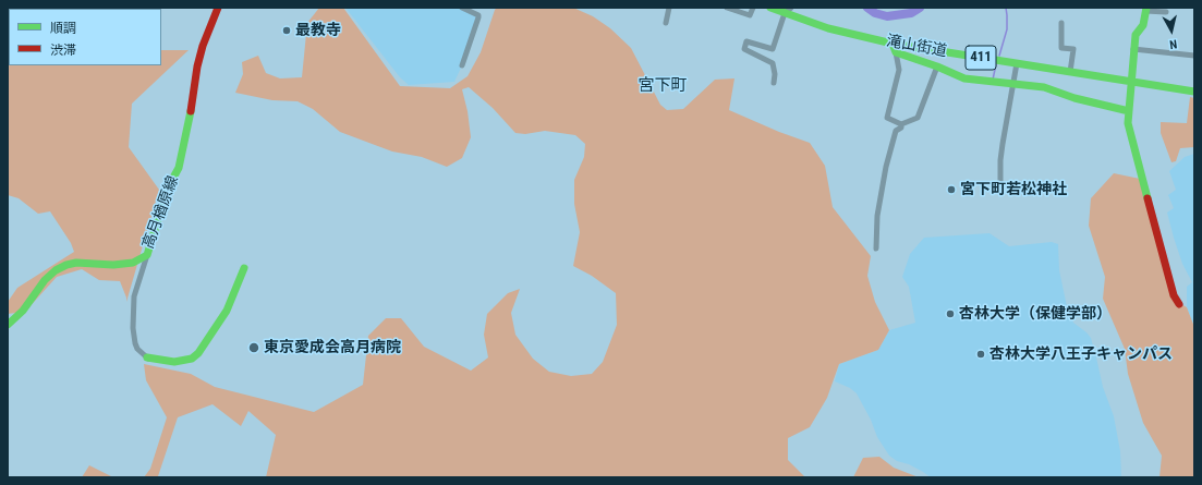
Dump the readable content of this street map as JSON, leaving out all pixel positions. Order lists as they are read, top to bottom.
{
  "streets": {
    "main road": ["滝山街道", "411", "高月楢原線"]
  },
  "districts": ["宮下町"],
  "places": [
    "最教寺",
    "宮下町若松神社",
    "杏林大学（保健学部）",
    "東京愛成会高月病院",
    "杏林大学八王子キャンパス"
  ],
  "legend": ["順調", "渋滞"],
  "north": "bottom"
}
